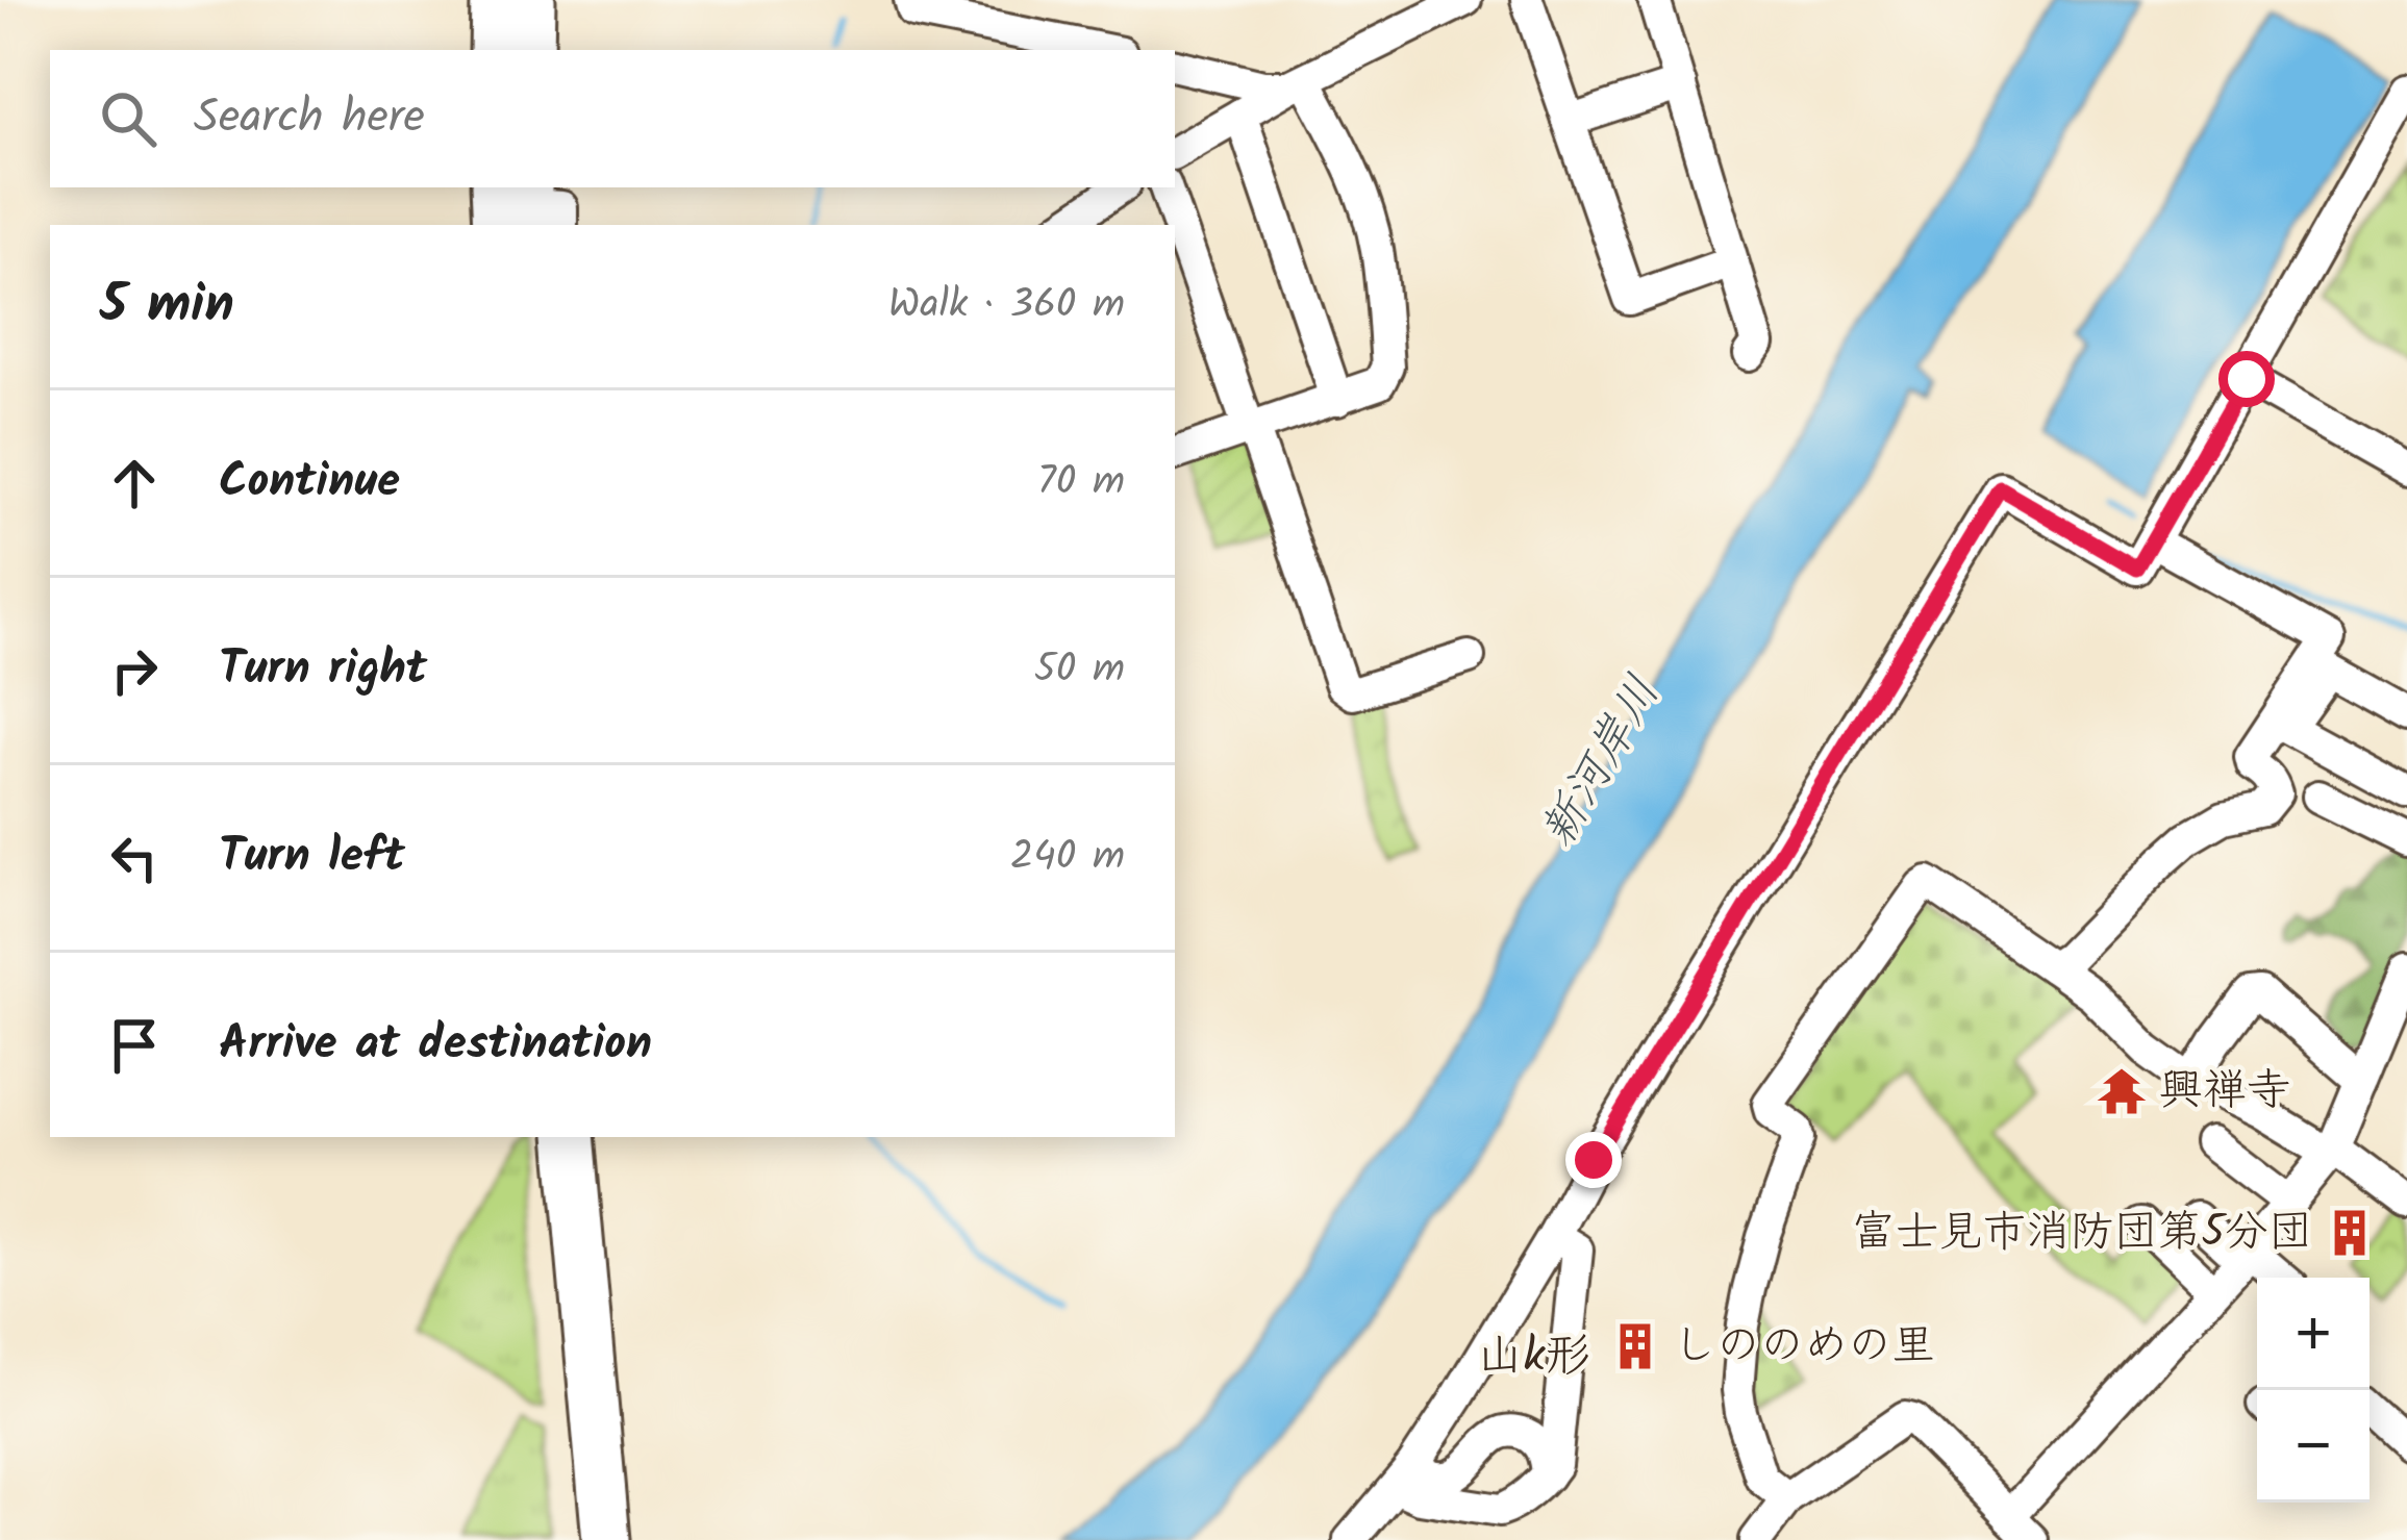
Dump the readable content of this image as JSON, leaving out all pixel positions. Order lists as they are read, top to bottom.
{
  "districts": ["山k形"],
  "water": ["新河岸川"],
  "places": {
    "temple": ["興禅寺"],
    "building": ["富士見市消防団第5分団", "しののめの里"]
  },
  "page": {
    "search": "Search here",
    "heading": ["5 min", "Walk · 360 m"],
    "list": [
      ["Continue", "70 m"],
      ["Turn right", "50 m"],
      ["Turn left", "240 m"],
      "Arrive at destination"
    ],
    "map_buttons": ["+", "−"]
  }
}
